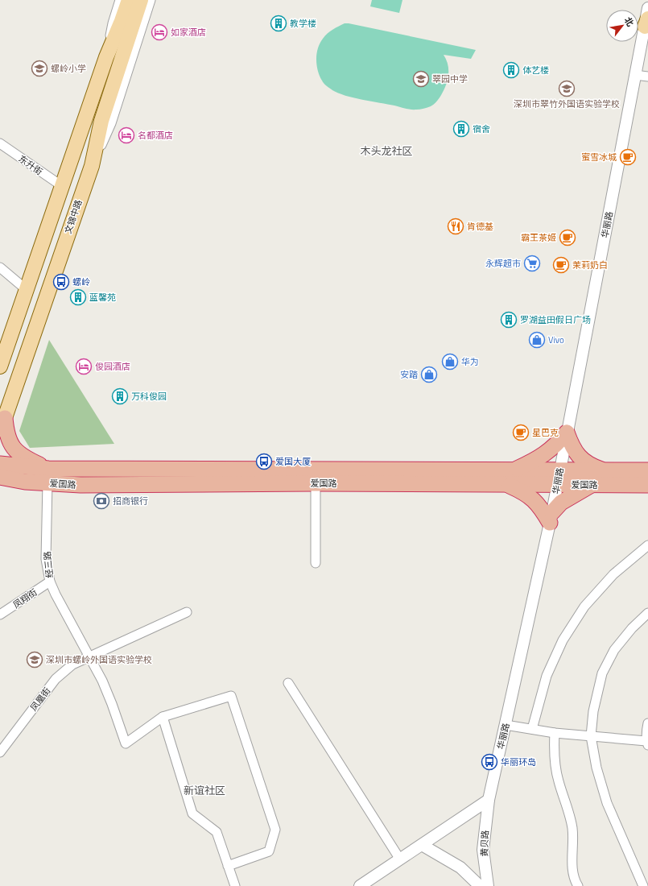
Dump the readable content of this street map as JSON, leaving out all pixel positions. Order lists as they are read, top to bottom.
{
  "streets": {
    "highway": ["爱国路"],
    "main road": ["文锦中路"],
    "street": [
      "东升街",
      "华丽路",
      "经三路",
      "凤翔街",
      "凤凰街",
      "黄贝路"
    ]
  },
  "crossings": [
    ["华丽路", "爱国路"],
    ["华丽路", "黄贝路"],
    ["爱国路", "经三路"],
    ["经三路", "凤翔街"],
    ["经三路", "凤凰街"]
  ],
  "districts": ["木头龙社区", "新谊社区"],
  "places": {
    "building": [
      "教学楼",
      "体艺楼",
      "宿舍",
      "蓝馨苑",
      "罗湖益田假日广场",
      "万科俊园"
    ],
    "hotel": ["如家酒店", "名都酒店", "俊园酒店"],
    "school or university": [
      "螺岭小学",
      "翠园中学",
      "深圳市翠竹外国语实验学校",
      "深圳市螺岭外国语实验学校"
    ],
    "cafe": [
      "蜜雪冰城",
      "霸王茶姬",
      "茉莉奶白",
      "星巴克"
    ],
    "restaurant": ["肯德基"],
    "supermarket": ["永辉超市"],
    "bus stop": ["螺岭", "爱国大厦", "华丽环岛"],
    "shop": ["Vivo", "华为", "安踏"],
    "bank": ["招商银行"]
  },
  "north": "top right"
}
